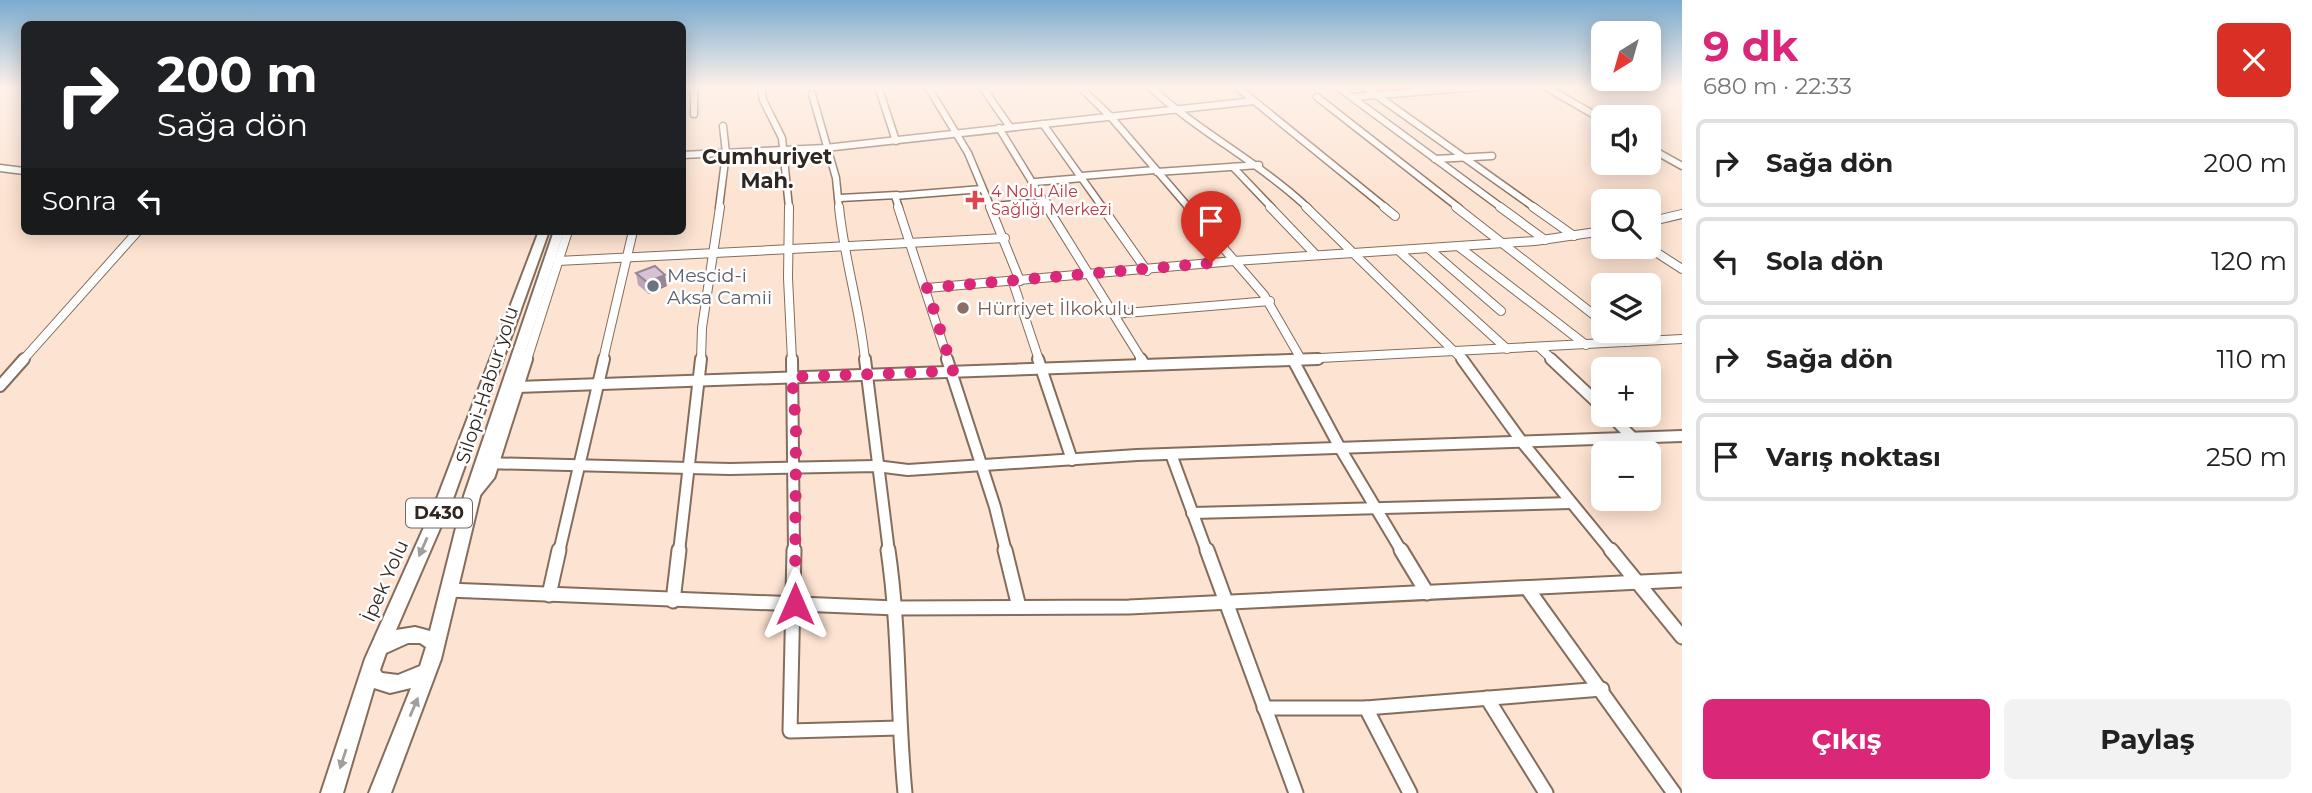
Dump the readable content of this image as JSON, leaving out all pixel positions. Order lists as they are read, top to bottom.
{
  "streets": {
    "highway": ["Silopi-Habur yolu", "D430", "İpek Yolu"]
  },
  "crossings": [
    ["Silopi-Habur yolu", "İpek Yolu"]
  ],
  "one_way": ["İpek Yolu"],
  "districts": ["Cumhuriyet Mah."],
  "places": {
    "health": ["4 Nolu Aile Sağlığı Merkezi"],
    "other": ["Mescid-i Aksa Camii", "Hürriyet İlkokulu"]
  },
  "north": "bottom left",
  "page": {
    "heading": ["9 dk", "680 m · 22:33"],
    "map_buttons": ["+", "−"],
    "turn": ["200 m", "Sağa dön"],
    "list": [
      {
        "name": "Sağa dön",
        "value": "200 m"
      },
      {
        "name": "Sola dön",
        "value": "120 m"
      },
      {
        "name": "Sağa dön",
        "value": "110 m"
      },
      {
        "name": "Varış noktası",
        "value": "250 m"
      }
    ],
    "then": "Sonra",
    "buttons": ["Çıkış", "Paylaş"]
  }
}
